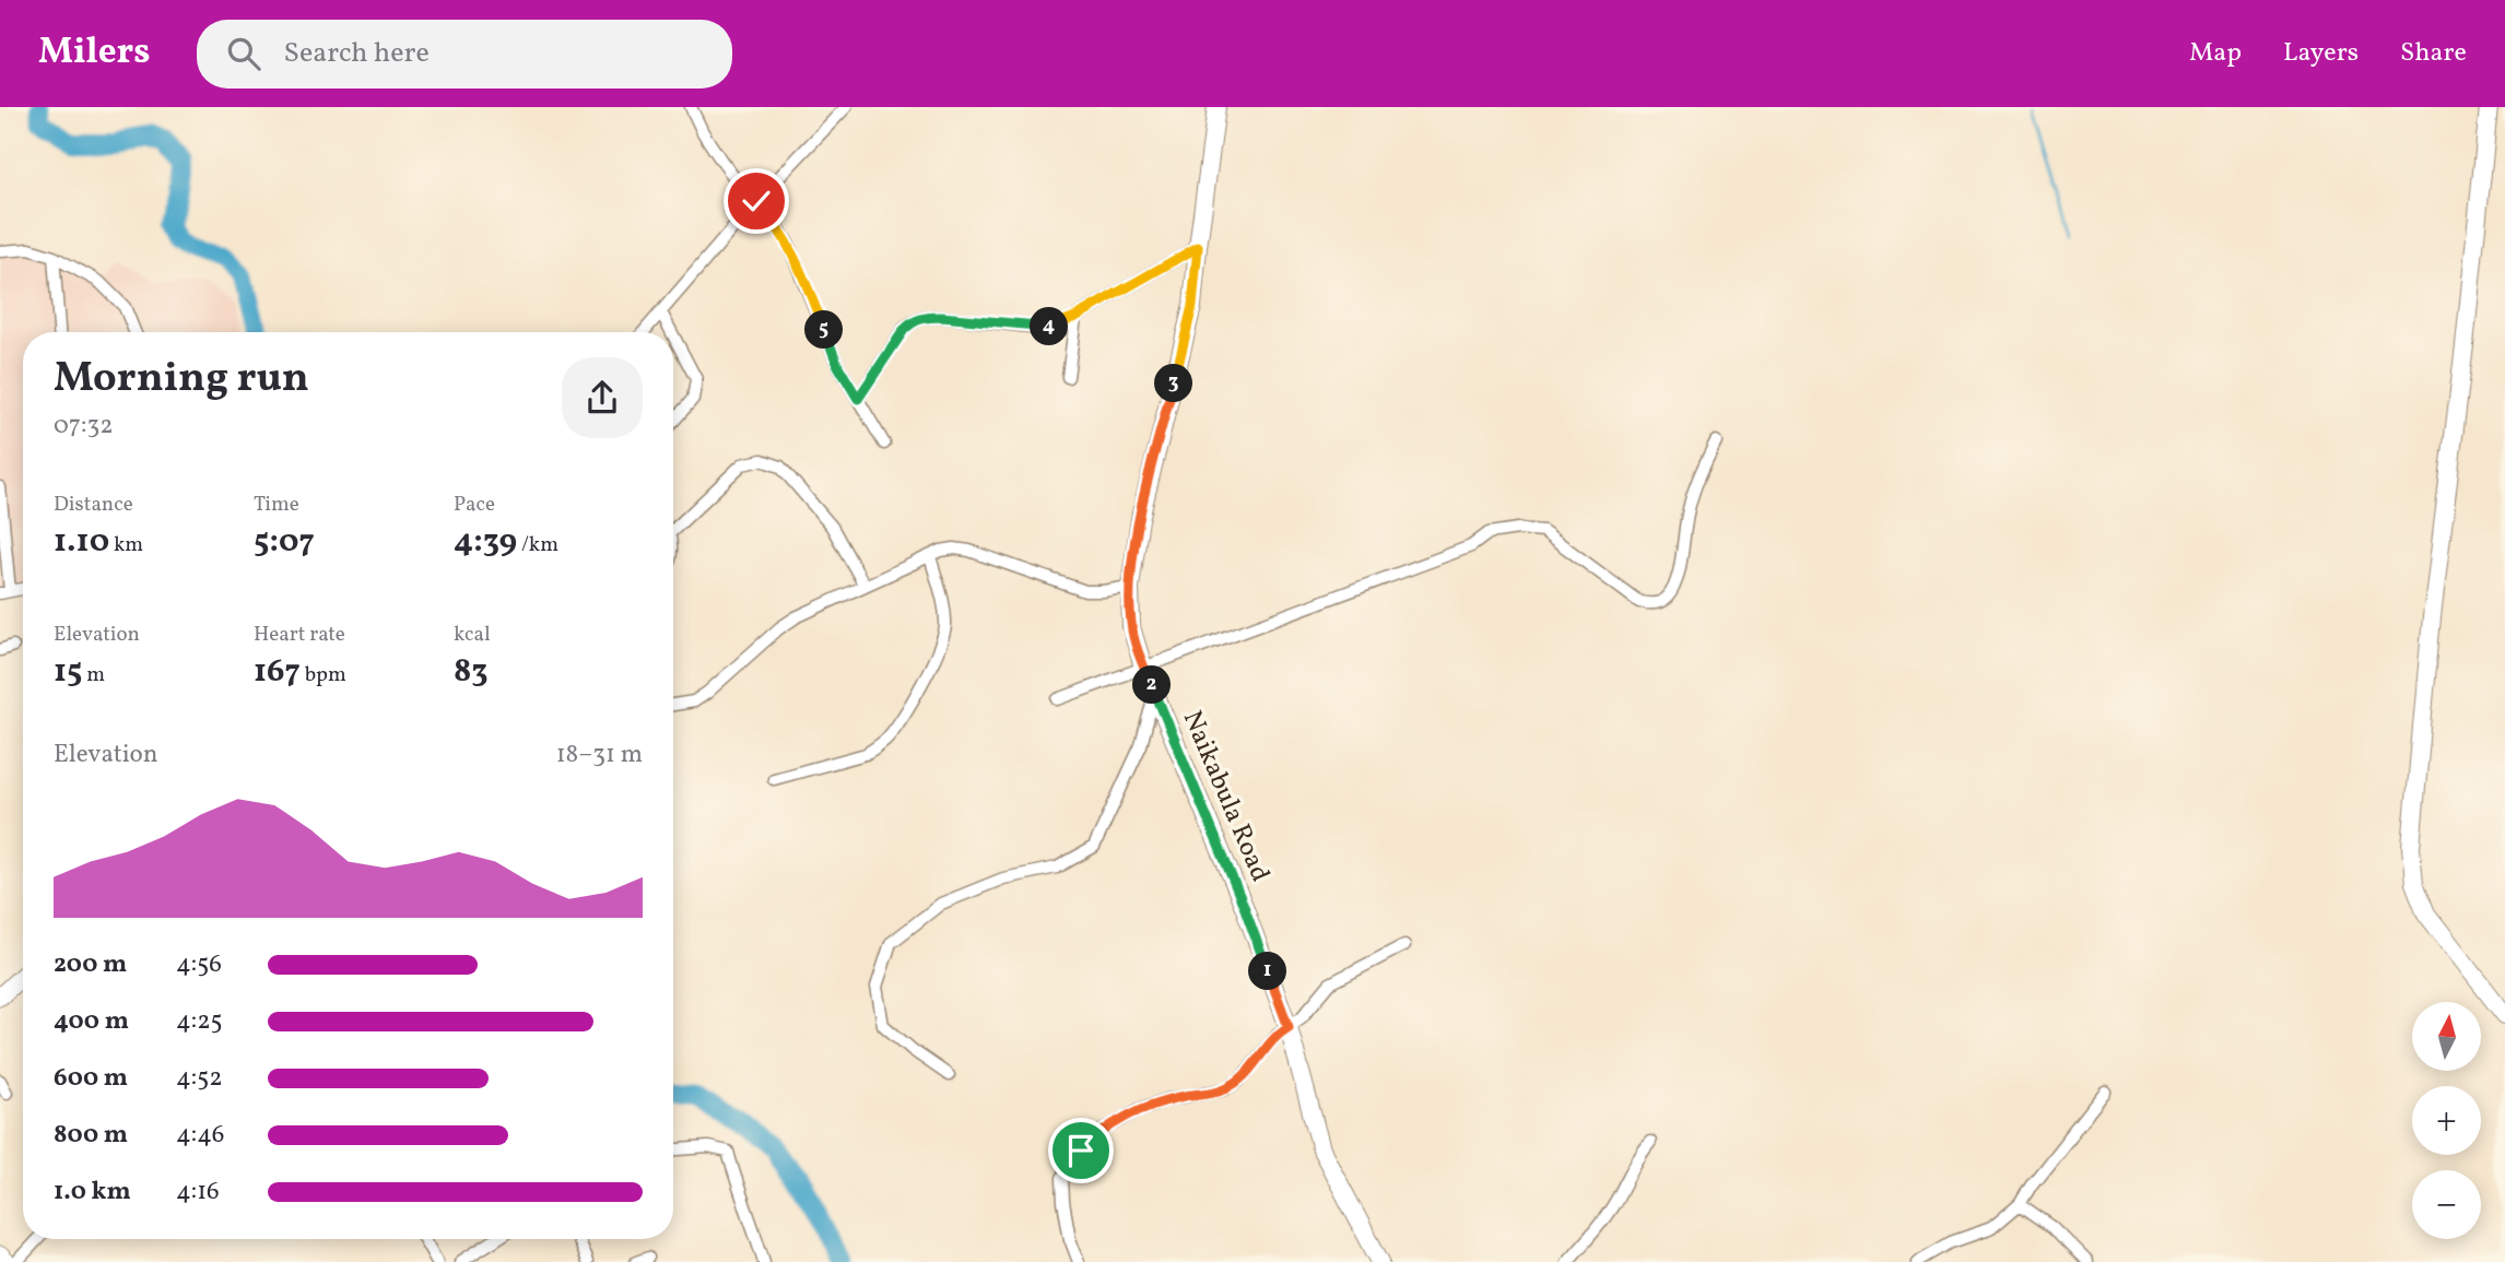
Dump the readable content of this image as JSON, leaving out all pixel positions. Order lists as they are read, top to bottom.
{
  "streets": {
    "street": ["Naikabula Road"]
  },
  "north": "top",
  "page": {
    "header": "Milers",
    "search": "Search here",
    "nav": ["Map", "Layers", "Share"],
    "pins": [
      "4",
      "5",
      "3",
      "2",
      "1"
    ],
    "heading": ["Morning run", "07:32"],
    "stats": [
      ["Distance", "1.10 km"],
      ["Time", "5:07"],
      ["Pace", "4:39 /km"],
      ["Elevation", "15 m"],
      ["Heart rate", "167 bpm"],
      ["kcal", "83"]
    ],
    "chart": ["Elevation", "18–31 m"],
    "list": [
      {
        "name": "200 m",
        "note": "4:56"
      },
      {
        "name": "400 m",
        "note": "4:25"
      },
      {
        "name": "600 m",
        "note": "4:52"
      },
      {
        "name": "800 m",
        "note": "4:46"
      },
      {
        "name": "1.0 km",
        "note": "4:16"
      }
    ],
    "map_buttons": ["+", "−"]
  }
}
